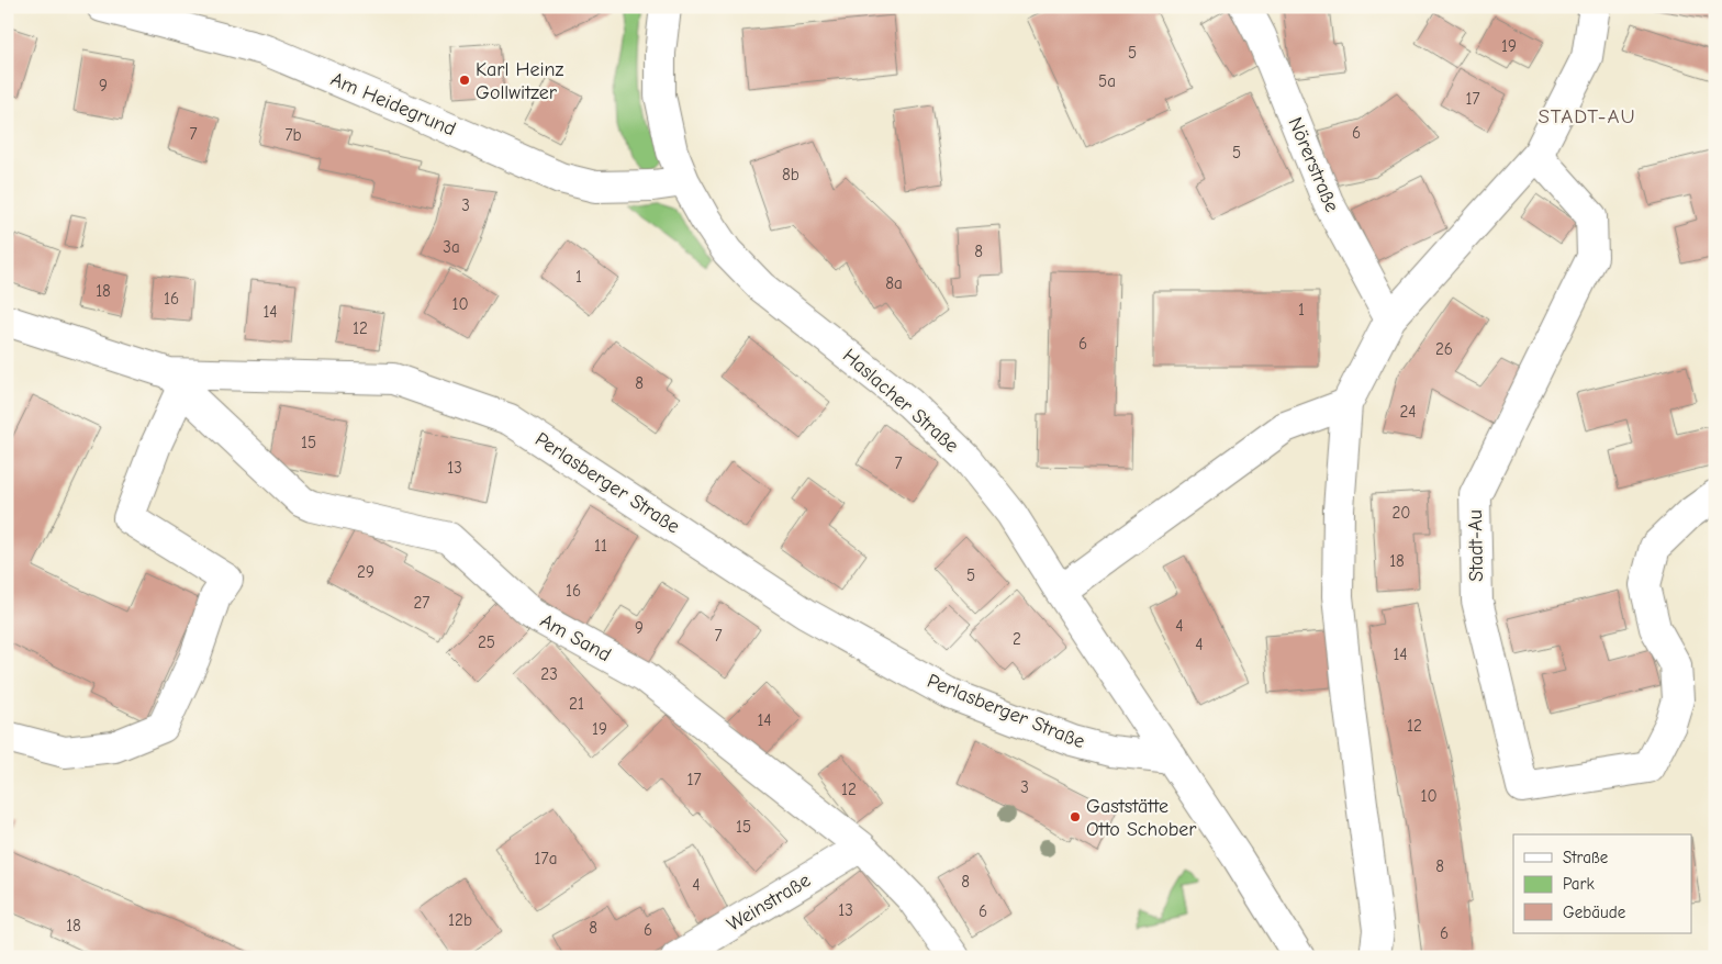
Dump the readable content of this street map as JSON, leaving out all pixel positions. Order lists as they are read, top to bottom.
{
  "streets": {
    "street": [
      "Am Heidegrund",
      "Nörerstraße",
      "Haslacher Straße",
      "Perlasberger Straße",
      "Stadt-Au",
      "Am Sand",
      "Weinstraße"
    ]
  },
  "crossings": [
    ["Am Heidegrund", "Haslacher Straße"],
    ["Haslacher Straße", "Perlasberger Straße"],
    ["Perlasberger Straße", "Am Sand"],
    ["Am Sand", "Weinstraße"]
  ],
  "districts": ["STADT-AU"],
  "places": ["Karl Heinz Gollwitzer", "Gaststätte Otto Schober"],
  "house_numbers": [
    "19",
    "5",
    "5a",
    "9",
    "17",
    "6",
    "7",
    "7b",
    "5",
    "8b",
    "3",
    "3a",
    "8",
    "1",
    "8a",
    "18",
    "16",
    "10",
    "1",
    "14",
    "12",
    "6",
    "26",
    "8",
    "24",
    "15",
    "7",
    "13",
    "20",
    "11",
    "18",
    "29",
    "5",
    "16",
    "27",
    "4",
    "9",
    "7",
    "2",
    "25",
    "4",
    "14",
    "23",
    "21",
    "14",
    "12",
    "19",
    "17",
    "3",
    "12",
    "10",
    "15",
    "17a",
    "8",
    "8",
    "4",
    "13",
    "6",
    "12b",
    "18",
    "8",
    "6",
    "6"
  ],
  "legend": ["Straße", "Park", "Gebäude"]
}
